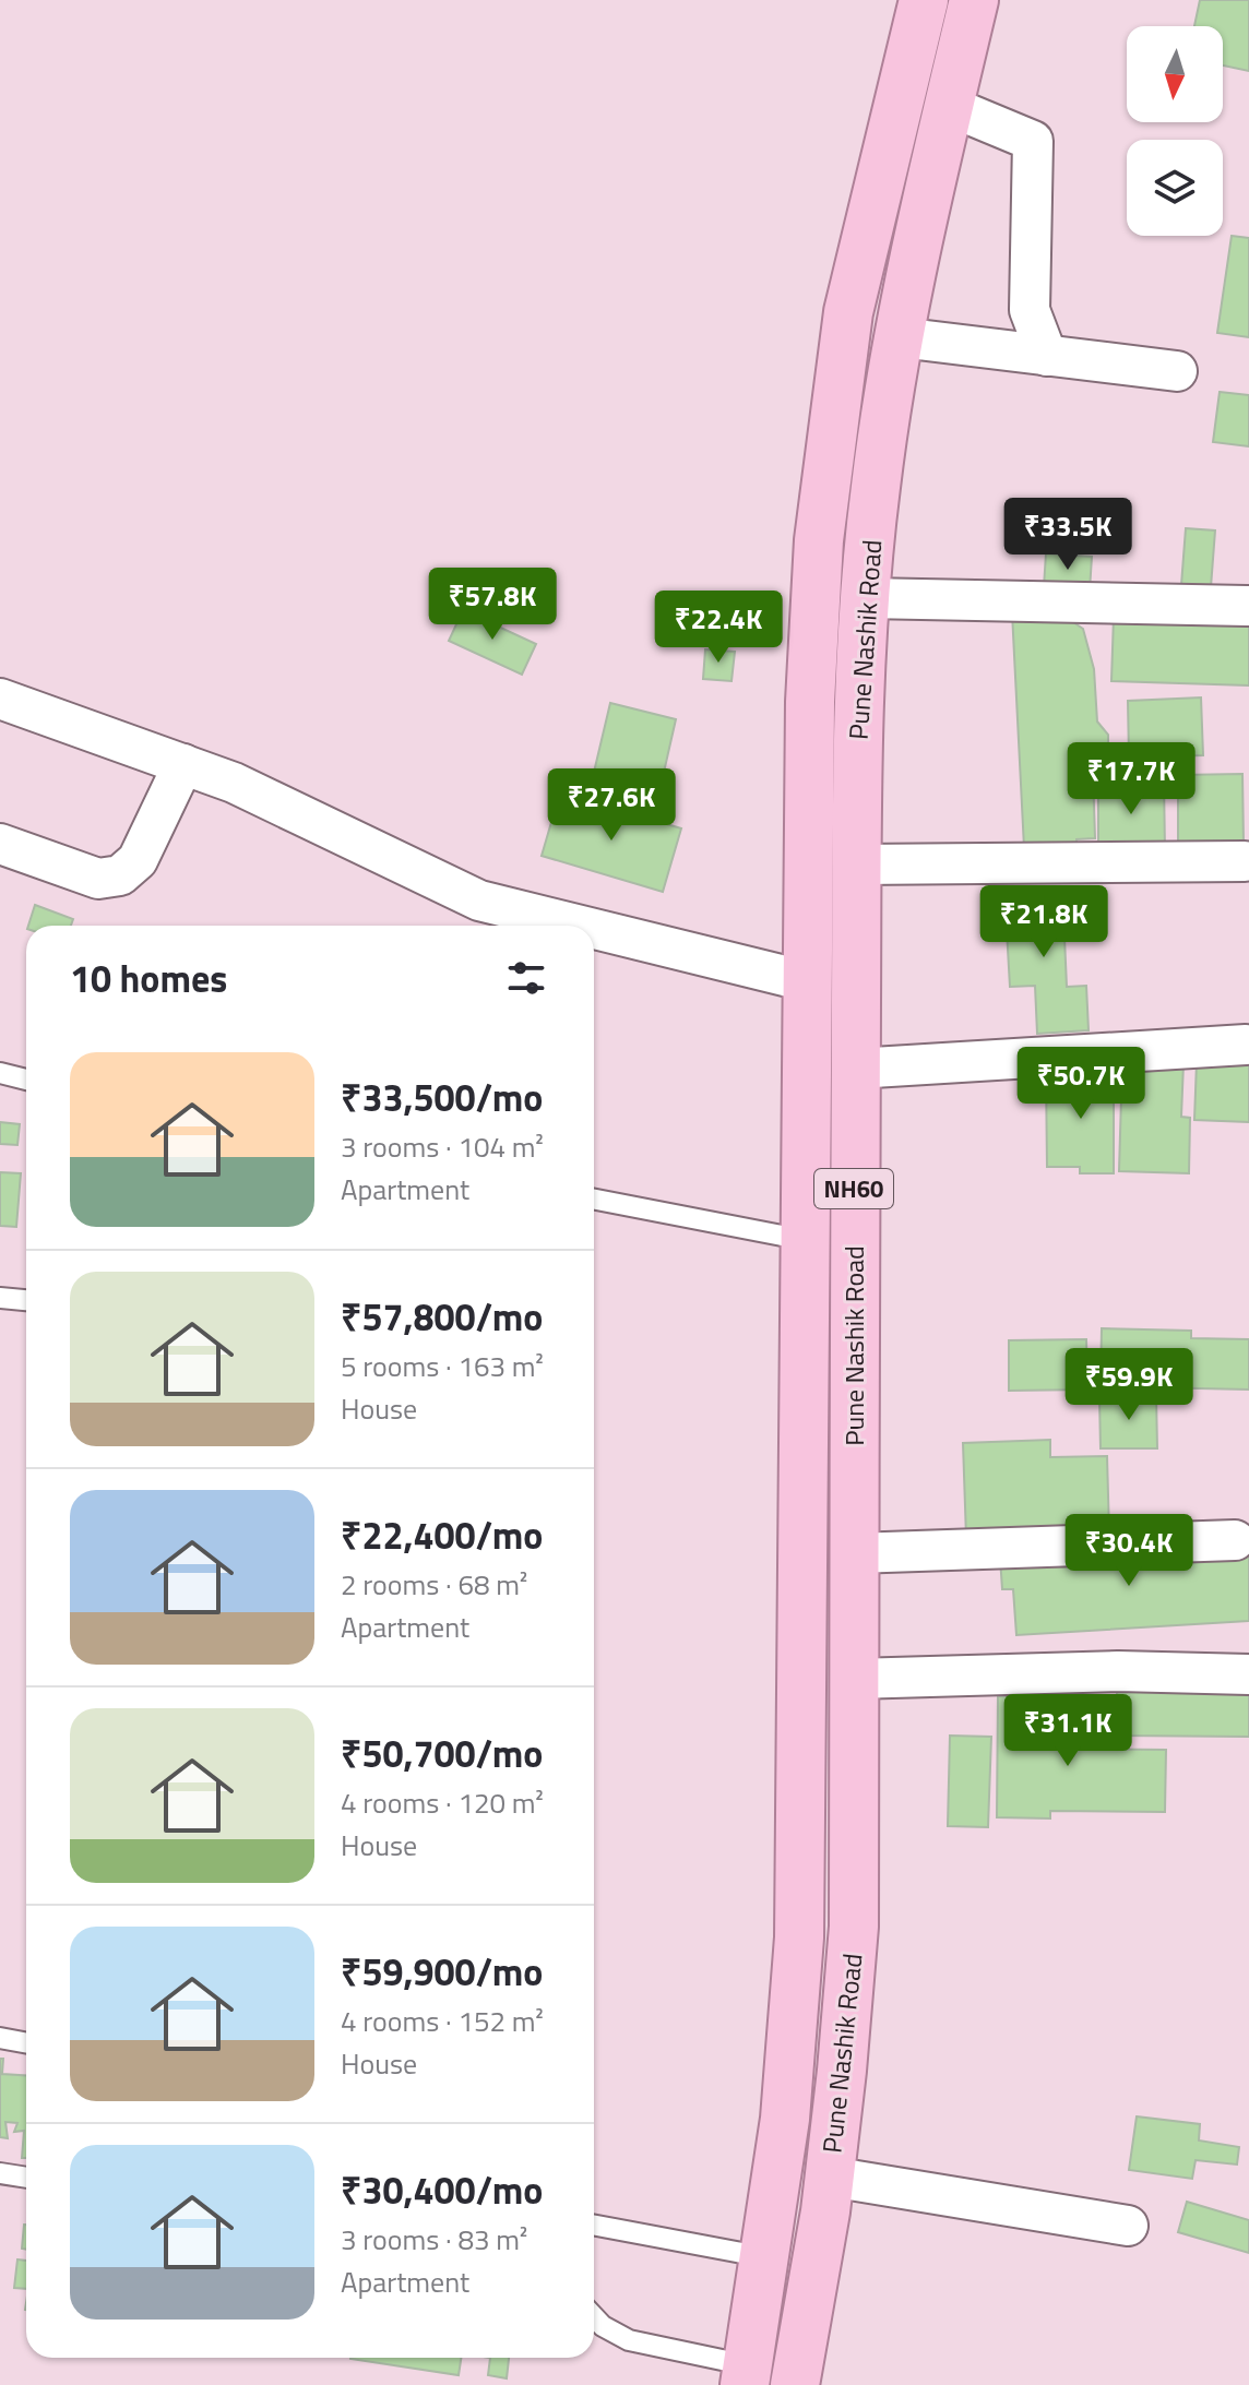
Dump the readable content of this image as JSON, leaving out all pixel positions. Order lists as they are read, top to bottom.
{
  "streets": {
    "highway": ["Pune Nashik Road", "NH60"]
  },
  "north": "bottom",
  "page": {
    "price": [
      "₹33.5K",
      "₹57.8K",
      "₹22.4K",
      "₹17.7K",
      "₹27.6K",
      "₹21.8K",
      "₹50.7K",
      "₹59.9K",
      "₹30.4K",
      "₹31.1K"
    ],
    "heading": "10 homes",
    "list": [
      {
        "name": "₹33,500/mo",
        "note": "3 rooms · 104 m² · Apartment"
      },
      {
        "name": "₹57,800/mo",
        "note": "5 rooms · 163 m² · House"
      },
      {
        "name": "₹22,400/mo",
        "note": "2 rooms · 68 m² · Apartment"
      },
      {
        "name": "₹50,700/mo",
        "note": "4 rooms · 120 m² · House"
      },
      {
        "name": "₹59,900/mo",
        "note": "4 rooms · 152 m² · House"
      },
      {
        "name": "₹30,400/mo",
        "note": "3 rooms · 83 m² · Apartment"
      }
    ]
  }
}
